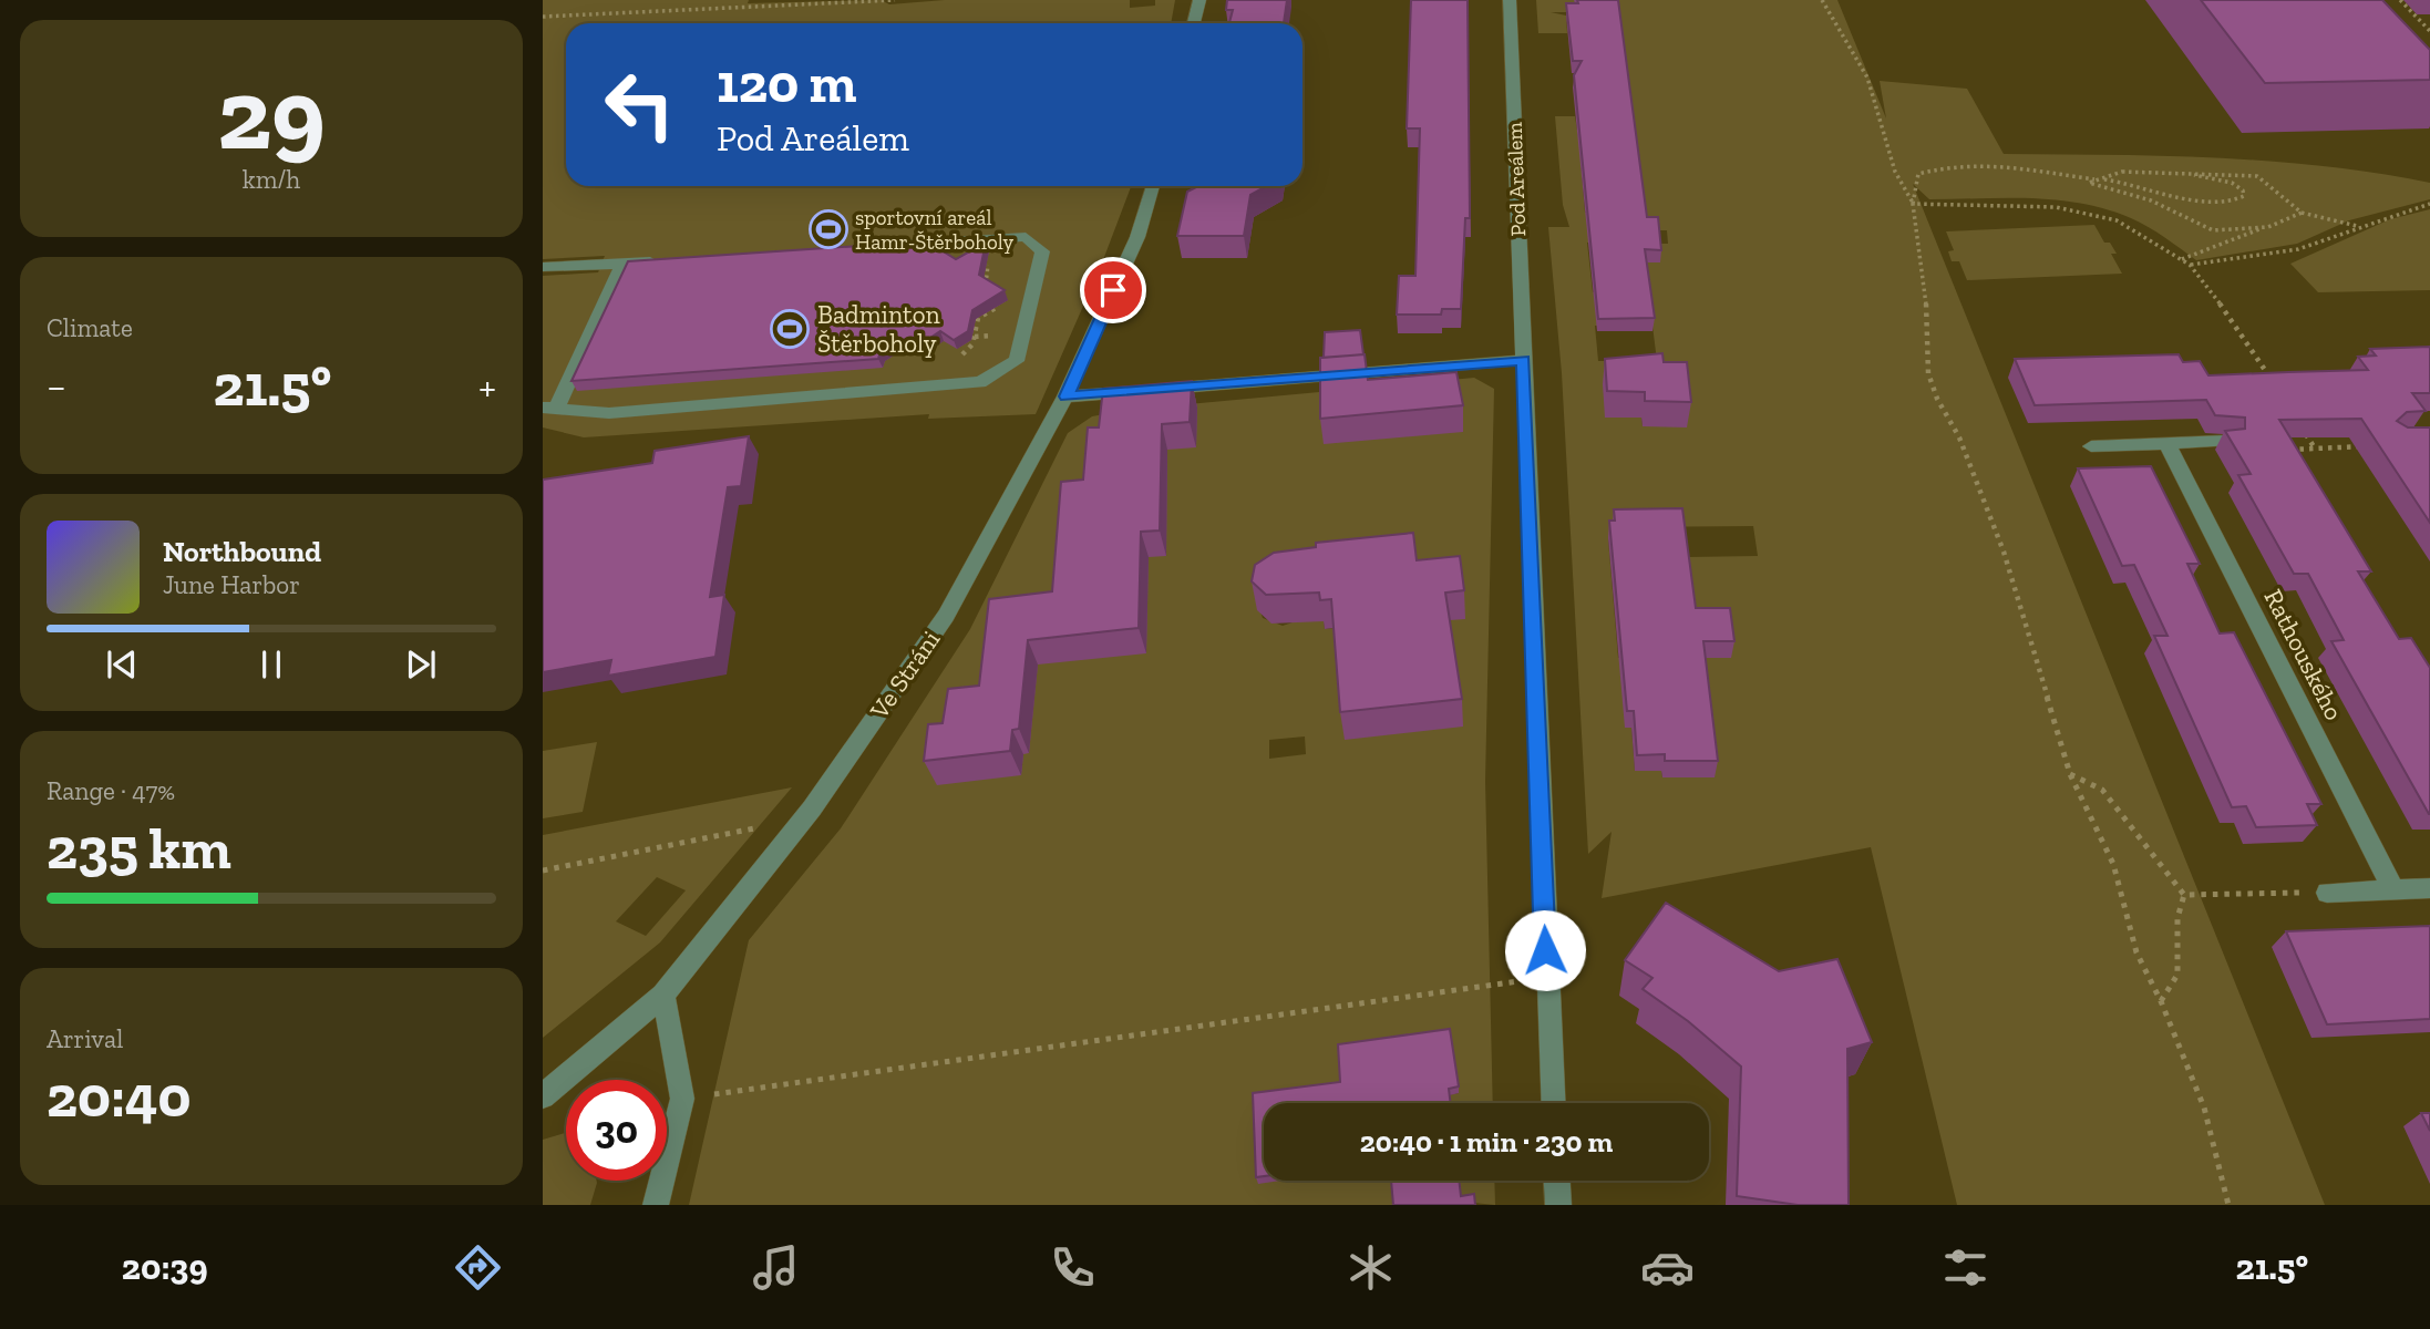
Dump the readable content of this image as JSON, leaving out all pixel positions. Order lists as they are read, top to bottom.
{
  "streets": {
    "street": ["Pod Areálem", "Rathouského", "Ve Stráni"]
  },
  "places": {
    "sports": ["sportovní areál Hamr-Štěrboholy", "Badminton Štěrboholy"]
  },
  "page": {
    "tile": [
      ["29", "km/h"],
      "Climate",
      ["Range · 47%", "235 km"],
      ["Arrival", "20:40"]
    ],
    "turn": ["120 m", "Pod Areálem"],
    "heat": ["−", "21.5°", "+"],
    "song": ["Northbound", "June Harbor"],
    "limit": "30",
    "trip": "20:40 · 1 min · 230 m",
    "tabs": ["20:39", "21.5°"]
  }
}
